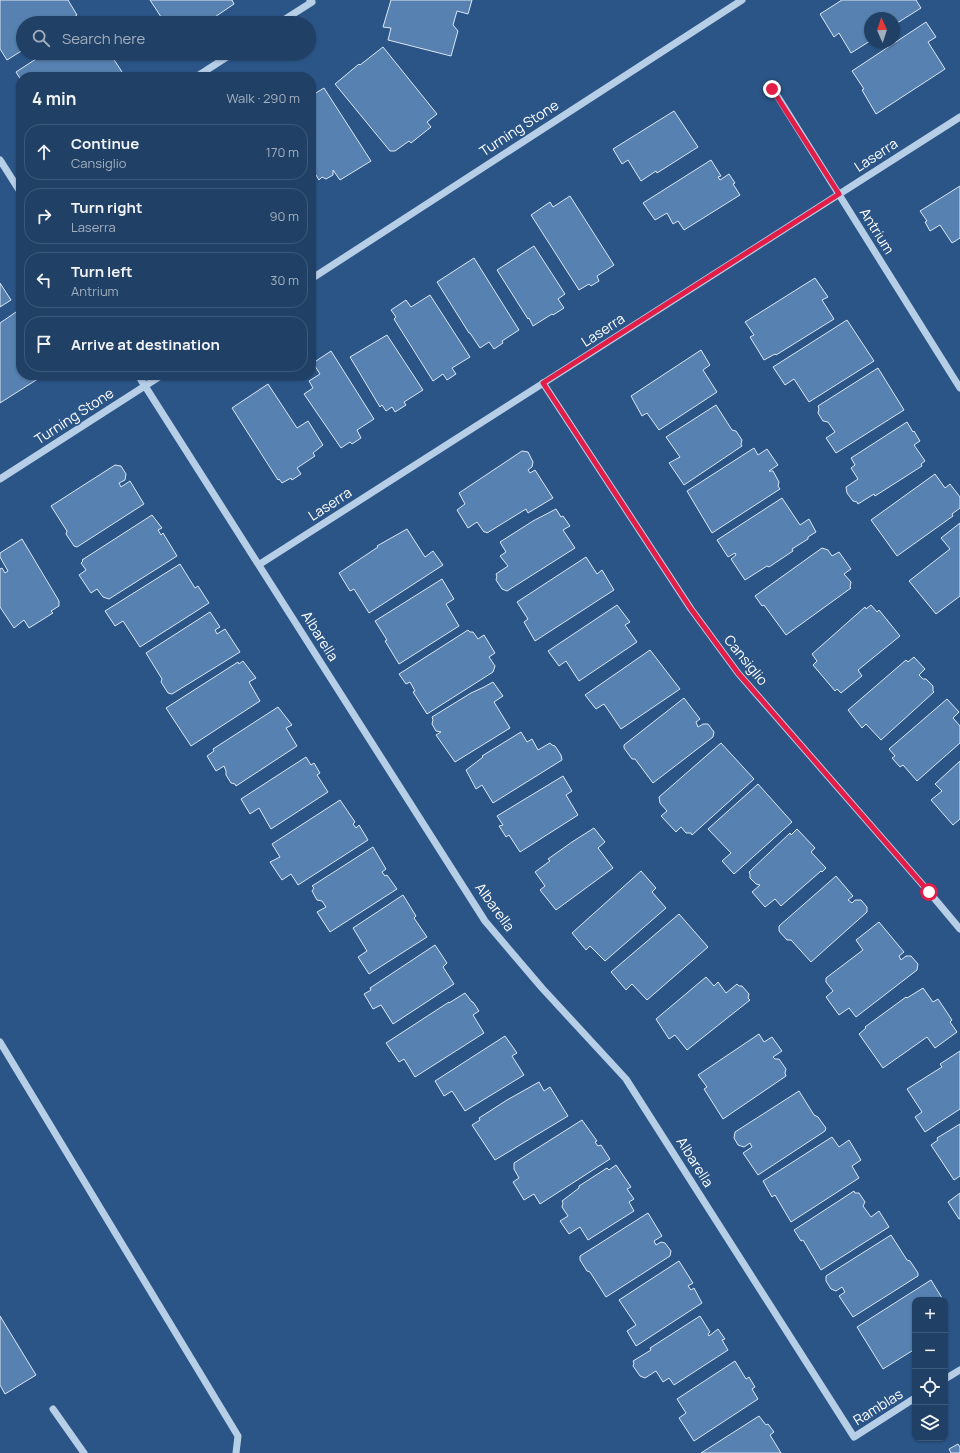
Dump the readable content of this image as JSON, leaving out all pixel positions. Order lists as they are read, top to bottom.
{
  "streets": {
    "street": [
      "Turning Stone",
      "Laserra",
      "Antrium",
      "Albarella",
      "Cansiglio",
      "Ramblas"
    ]
  },
  "crossings": [
    ["Turning Stone", "Albarella"],
    ["Laserra", "Antrium"],
    ["Laserra", "Albarella"],
    ["Laserra", "Cansiglio"],
    ["Albarella", "Ramblas"]
  ],
  "north": "top",
  "page": {
    "search": "Search here",
    "heading": ["4 min", "Walk · 290 m"],
    "list": [
      ["Continue", "Cansiglio", "170 m"],
      ["Turn right", "Laserra", "90 m"],
      ["Turn left", "Antrium", "30 m"],
      "Arrive at destination"
    ],
    "map_buttons": ["+", "−"]
  }
}
